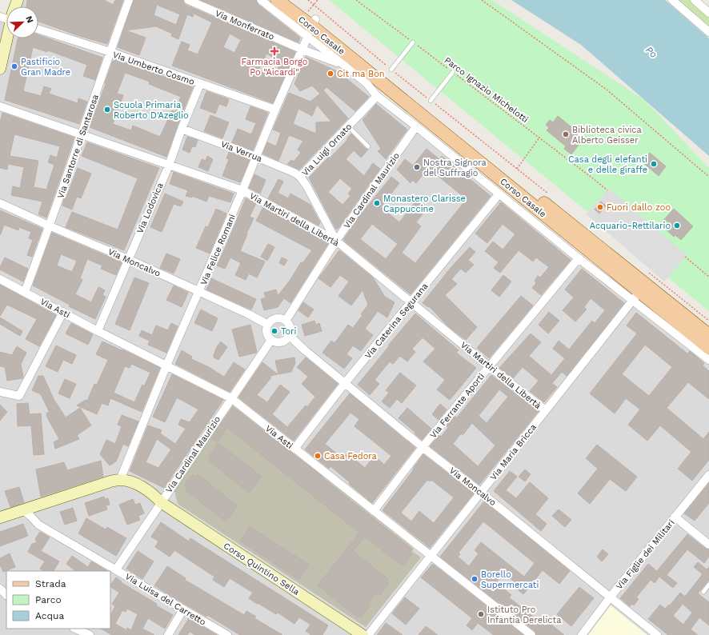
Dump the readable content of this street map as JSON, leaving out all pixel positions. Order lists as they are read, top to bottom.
{
  "streets": {
    "main road": ["Corso Casale"],
    "street": [
      "Via Monferrato",
      "Via Umberto Cosmo",
      "Via Santorre di Santarosa",
      "Via Luigi Ornato",
      "Via Verrua",
      "Via Cardinal Maurizio",
      "Via Lodovica",
      "Via Martiri della Libertà",
      "Via Felice Romani",
      "Via Moncalvo",
      "Via Asti",
      "Via Caterina Segurana",
      "Via Ferrante Aporti",
      "Via Maria Bricca",
      "Via Figlie dei Militari",
      "Corso Quintino Sella",
      "Via Luisa del Carretto"
    ],
    "path": ["Parco Ignazio Michelotti"]
  },
  "crossings": [
    ["Via Monferrato", "Corso Casale"],
    ["Via Monferrato", "Via Felice Romani"],
    ["Corso Casale", "Via Luigi Ornato"],
    ["Corso Casale", "Via Cardinal Maurizio"],
    ["Corso Casale", "Via Felice Romani"],
    ["Corso Casale", "Via Caterina Segurana"],
    ["Corso Casale", "Via Ferrante Aporti"],
    ["Corso Casale", "Via Maria Bricca"],
    ["Via Umberto Cosmo", "Via Santorre di Santarosa"],
    ["Via Umberto Cosmo", "Via Lodovica"],
    ["Via Umberto Cosmo", "Via Felice Romani"],
    ["Via Santorre di Santarosa", "Via Martiri della Libertà"],
    ["Via Santorre di Santarosa", "Via Moncalvo"],
    ["Via Santorre di Santarosa", "Via Asti"],
    ["Via Luigi Ornato", "Via Verrua"],
    ["Via Luigi Ornato", "Via Cardinal Maurizio"],
    ["Via Luigi Ornato", "Via Martiri della Libertà"],
    ["Via Verrua", "Via Lodovica"],
    ["Via Verrua", "Via Felice Romani"],
    ["Via Cardinal Maurizio", "Via Martiri della Libertà"],
    ["Via Cardinal Maurizio", "Via Moncalvo"],
    ["Via Cardinal Maurizio", "Via Asti"],
    ["Via Cardinal Maurizio", "Corso Quintino Sella"],
    ["Via Cardinal Maurizio", "Via Luisa del Carretto"],
    ["Via Lodovica", "Via Martiri della Libertà"],
    ["Via Lodovica", "Via Moncalvo"],
    ["Via Lodovica", "Via Asti"],
    ["Via Martiri della Libertà", "Via Felice Romani"],
    ["Via Martiri della Libertà", "Via Caterina Segurana"],
    ["Via Martiri della Libertà", "Via Ferrante Aporti"],
    ["Via Martiri della Libertà", "Via Maria Bricca"],
    ["Via Felice Romani", "Via Moncalvo"],
    ["Via Felice Romani", "Via Asti"],
    ["Via Felice Romani", "Corso Quintino Sella"],
    ["Via Moncalvo", "Via Caterina Segurana"],
    ["Via Moncalvo", "Via Ferrante Aporti"],
    ["Via Moncalvo", "Via Maria Bricca"],
    ["Via Moncalvo", "Via Figlie dei Militari"],
    ["Via Asti", "Via Caterina Segurana"],
    ["Via Asti", "Via Ferrante Aporti"],
    ["Via Asti", "Via Maria Bricca"],
    ["Corso Quintino Sella", "Via Luisa del Carretto"]
  ],
  "water": ["Po"],
  "places": {
    "health": ["Farmacia Borgo Po \"Aicardi\""],
    "other": [
      "Pastificio Gran Madre",
      "Cit ma Bon",
      "Scuola Primaria Roberto D'Azeglio",
      "Biblioteca civica Alberto Geisser",
      "Casa degli elefanti e delle giraffe",
      "Nostra Signora del Suffragio",
      "Monastero Clarisse Cappuccine",
      "Fuori dallo zoo",
      "Acquario-Rettilario",
      "Tori",
      "Casa Fedora",
      "Borello Supermercati",
      "Istituto Pro Infantia Derelicta"
    ]
  },
  "legend": ["Strada", "Parco", "Acqua"],
  "north": "top right"
}
